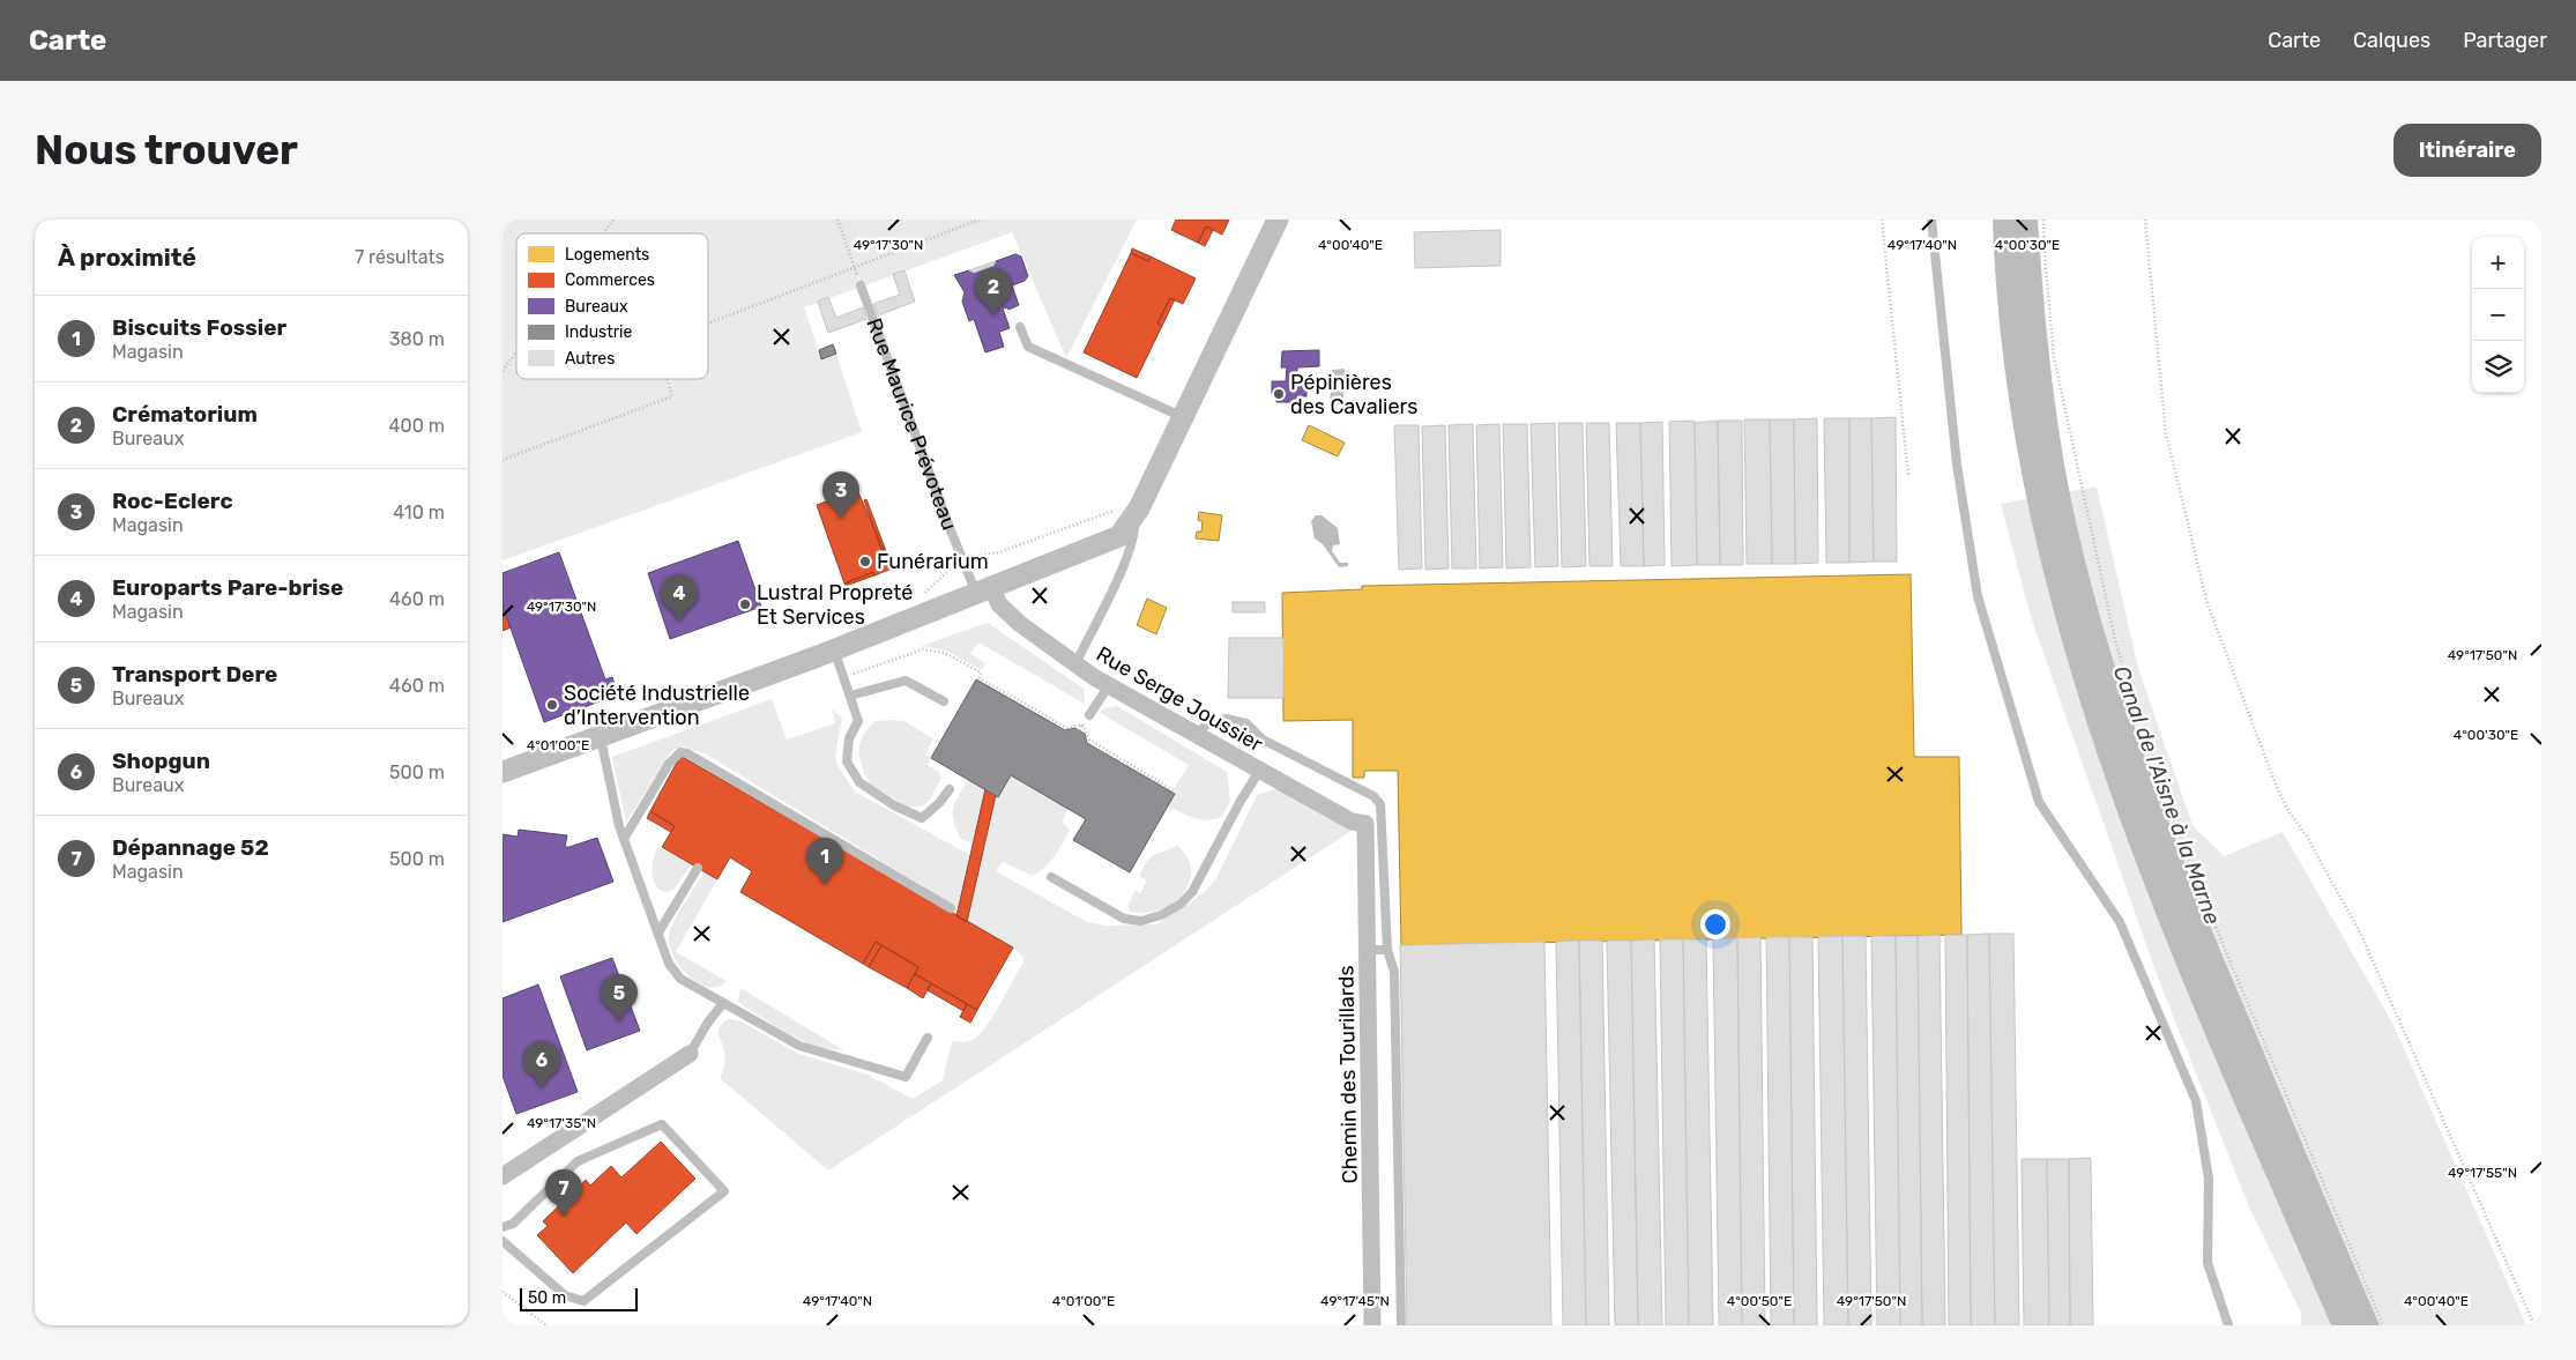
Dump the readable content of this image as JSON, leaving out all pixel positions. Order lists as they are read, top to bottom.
{
  "streets": {
    "street": ["Rue Serge Joussier", "Chemin des Tourillards"],
    "lane": ["Rue Maurice Prévoteau"]
  },
  "crossings": [
    ["Rue Maurice Prévoteau", "Rue Serge Joussier"],
    ["Rue Serge Joussier", "Chemin des Tourillards"]
  ],
  "water": ["Canal de l'Aisne à la Marne"],
  "places": [
    "Pépinières des Cavaliers",
    "Funérarium",
    "Lustral Propreté Et Services",
    "Société Industrielle d’Intervention"
  ],
  "legend": [
    "Logements",
    "Commerces",
    "Bureaux",
    "Industrie",
    "Autres"
  ],
  "scale_bar": "50 m",
  "page": {
    "header": "Carte",
    "nav": ["Carte", "Calques", "Partager"],
    "buttons": "Itinéraire",
    "title": "Nous trouver",
    "heading": ["À proximité", "7 résultats"],
    "map_buttons": ["+", "−"],
    "pins": [
      "2",
      "3",
      "4",
      "1",
      "5",
      "6",
      "7"
    ],
    "list": [
      {
        "mark": "1",
        "name": "Biscuits Fossier",
        "note": "Magasin",
        "value": "380 m"
      },
      {
        "mark": "2",
        "name": "Crématorium",
        "note": "Bureaux",
        "value": "400 m"
      },
      {
        "mark": "3",
        "name": "Roc-Eclerc",
        "note": "Magasin",
        "value": "410 m"
      },
      {
        "mark": "4",
        "name": "Europarts Pare-brise",
        "note": "Magasin",
        "value": "460 m"
      },
      {
        "mark": "5",
        "name": "Transport Dere",
        "note": "Bureaux",
        "value": "460 m"
      },
      {
        "mark": "6",
        "name": "Shopgun",
        "note": "Bureaux",
        "value": "500 m"
      },
      {
        "mark": "7",
        "name": "Dépannage 52",
        "note": "Magasin",
        "value": "500 m"
      }
    ],
    "scale": "50 m"
  },
  "coordinates": [
    "49°17'30\"N",
    "4°00'40\"E",
    "49°17'40\"N",
    "4°00'30\"E",
    "49°17'50\"N",
    "4°01'00\"E",
    "49°17'35\"N",
    "49°17'55\"N",
    "49°17'45\"N",
    "4°00'50\"E"
  ]
}
